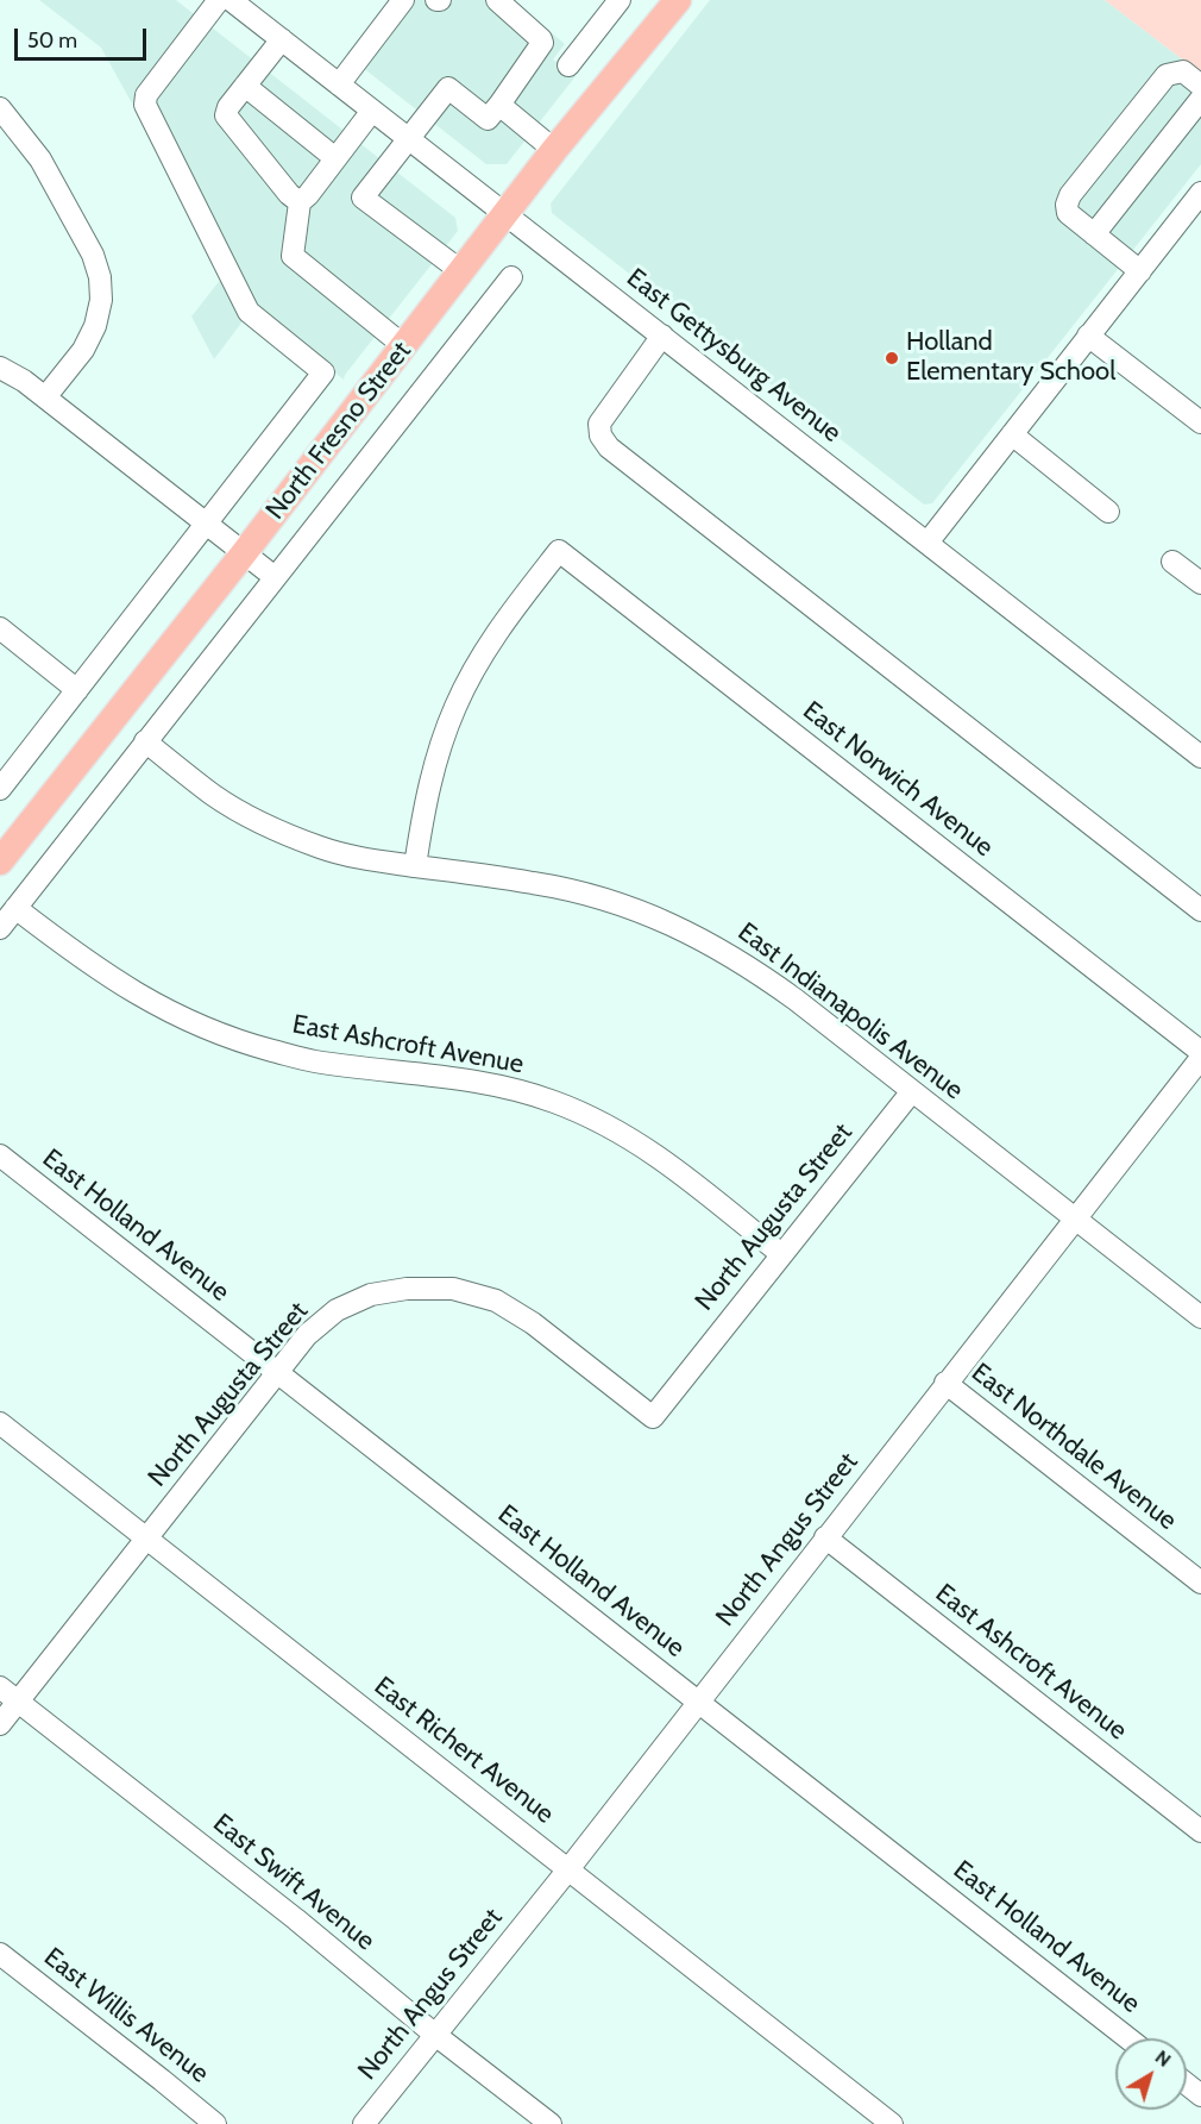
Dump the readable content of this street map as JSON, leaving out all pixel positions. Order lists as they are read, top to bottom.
{
  "streets": {
    "main road": ["North Fresno Street"],
    "street": [
      "East Gettysburg Avenue",
      "East Norwich Avenue",
      "East Indianapolis Avenue",
      "East Ashcroft Avenue",
      "North Augusta Street",
      "East Holland Avenue",
      "East Northdale Avenue",
      "North Angus Street",
      "East Richert Avenue",
      "East Swift Avenue",
      "East Willis Avenue"
    ]
  },
  "crossings": [
    ["East Gettysburg Avenue", "North Fresno Street"],
    ["North Fresno Street", "East Indianapolis Avenue"],
    ["North Fresno Street", "East Ashcroft Avenue"],
    ["East Norwich Avenue", "East Indianapolis Avenue"],
    ["East Indianapolis Avenue", "North Augusta Street"],
    ["East Indianapolis Avenue", "North Angus Street"],
    ["East Ashcroft Avenue", "North Augusta Street"],
    ["East Ashcroft Avenue", "North Angus Street"],
    ["North Augusta Street", "East Holland Avenue"],
    ["North Augusta Street", "East Richert Avenue"],
    ["North Augusta Street", "East Swift Avenue"],
    ["East Holland Avenue", "North Angus Street"],
    ["East Northdale Avenue", "North Angus Street"],
    ["North Angus Street", "East Richert Avenue"],
    ["North Angus Street", "East Swift Avenue"]
  ],
  "places": ["Holland Elementary School"],
  "scale_bar": "50 m",
  "north": "top right"
}
